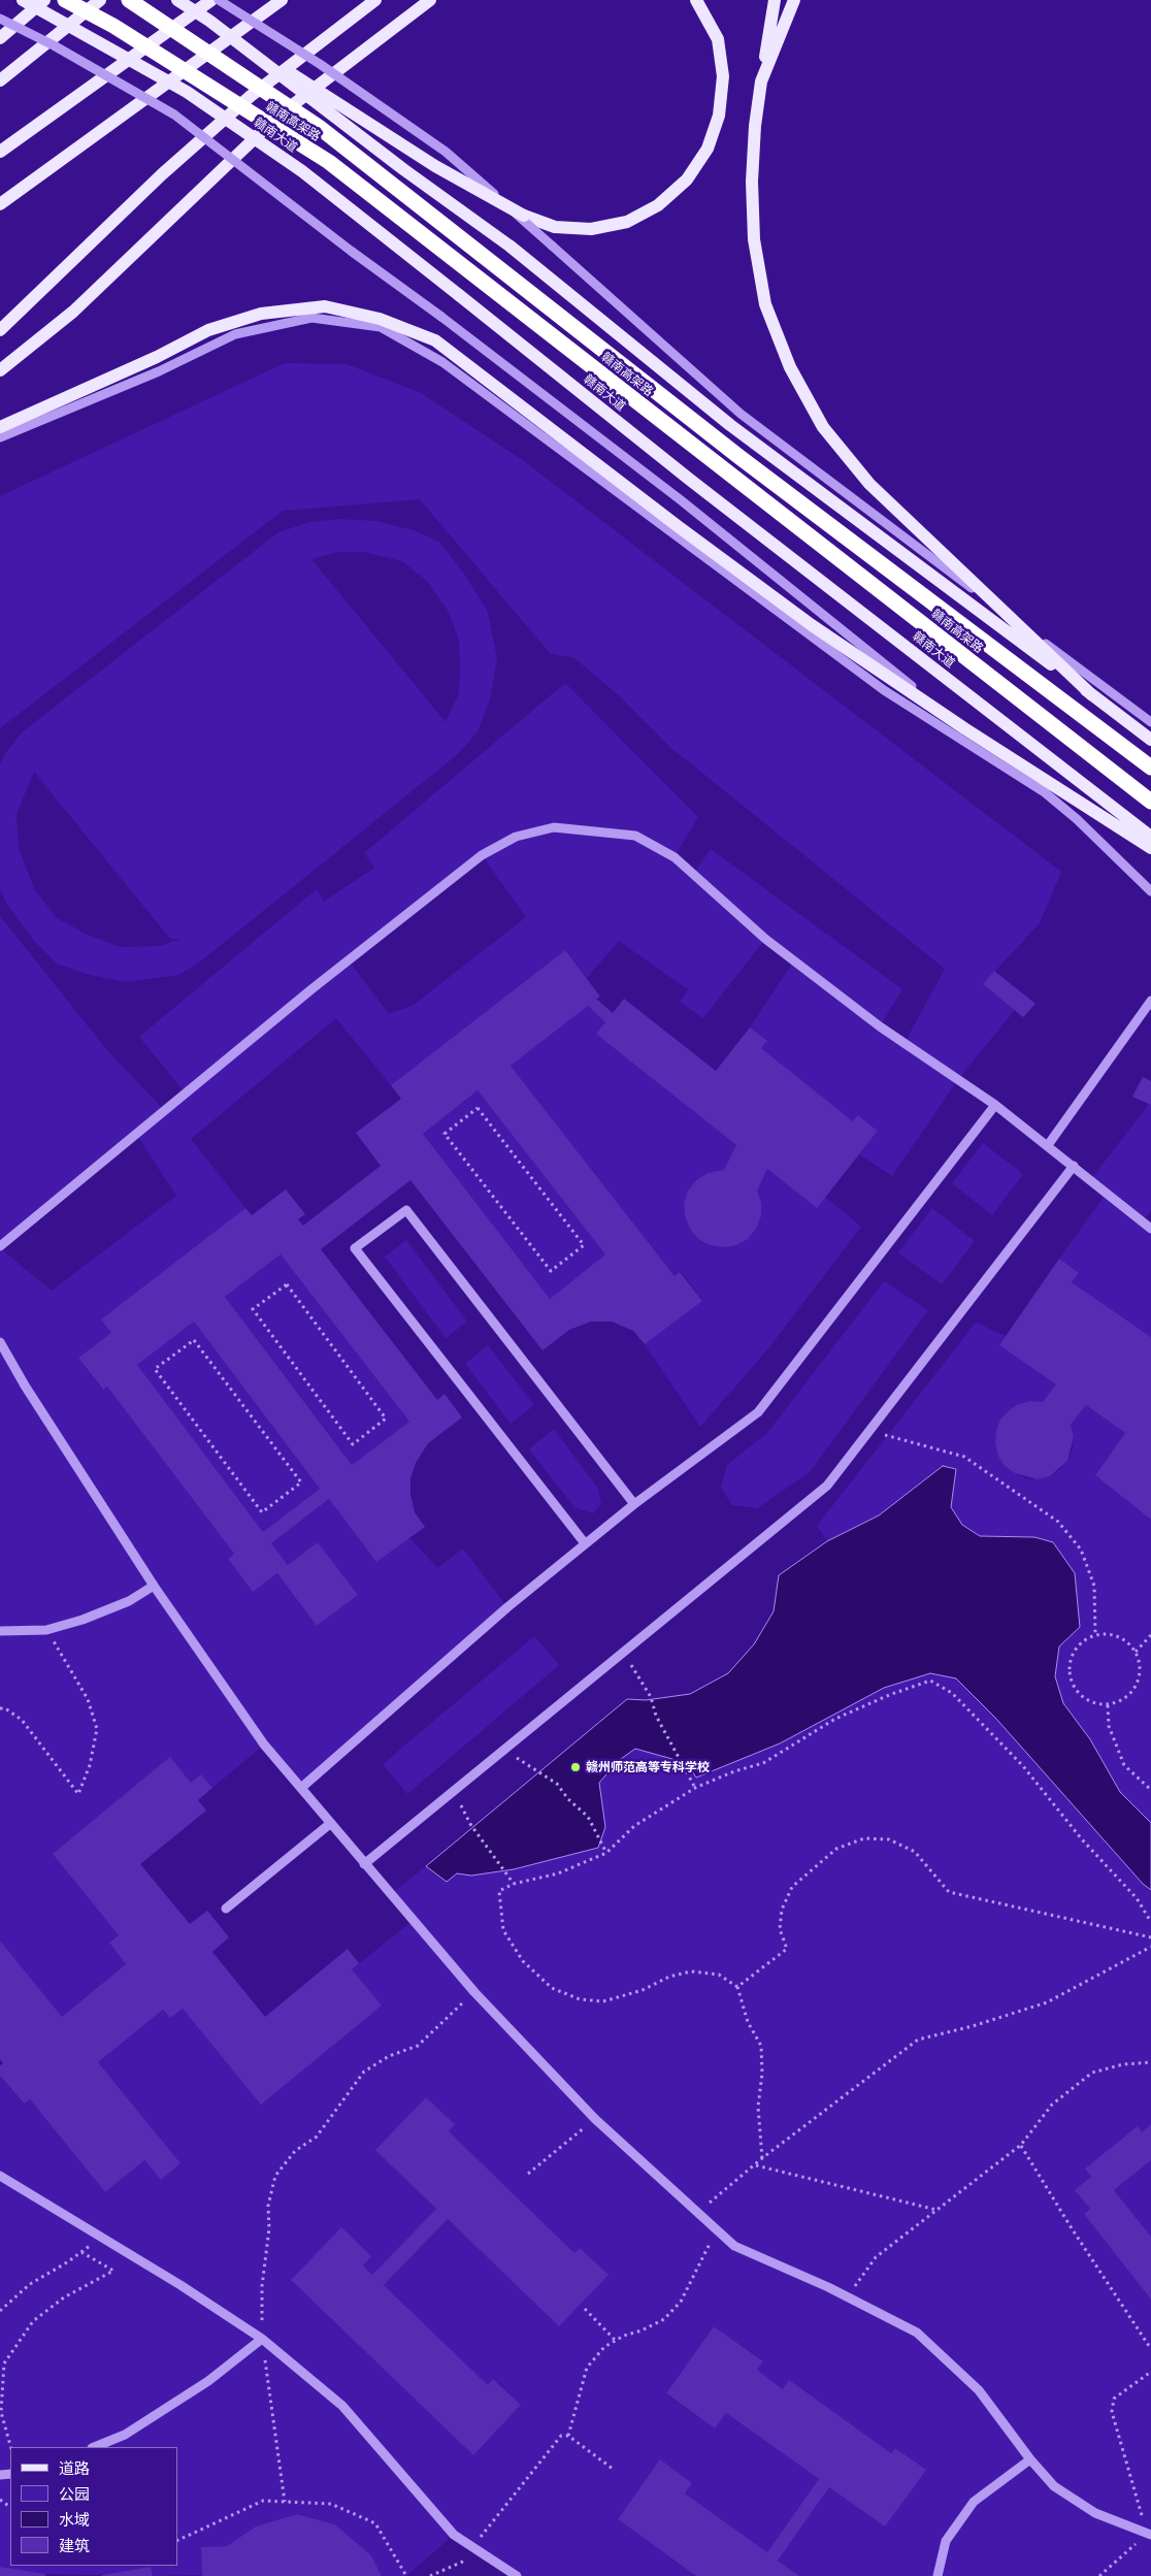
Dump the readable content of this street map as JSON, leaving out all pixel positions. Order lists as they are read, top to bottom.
{
  "streets": {
    "highway": ["赣南高架路"],
    "main road": ["赣南大道"]
  },
  "places": ["赣州师范高等专科学校"],
  "legend": [
    "道路",
    "公园",
    "水域",
    "建筑"
  ]
}
